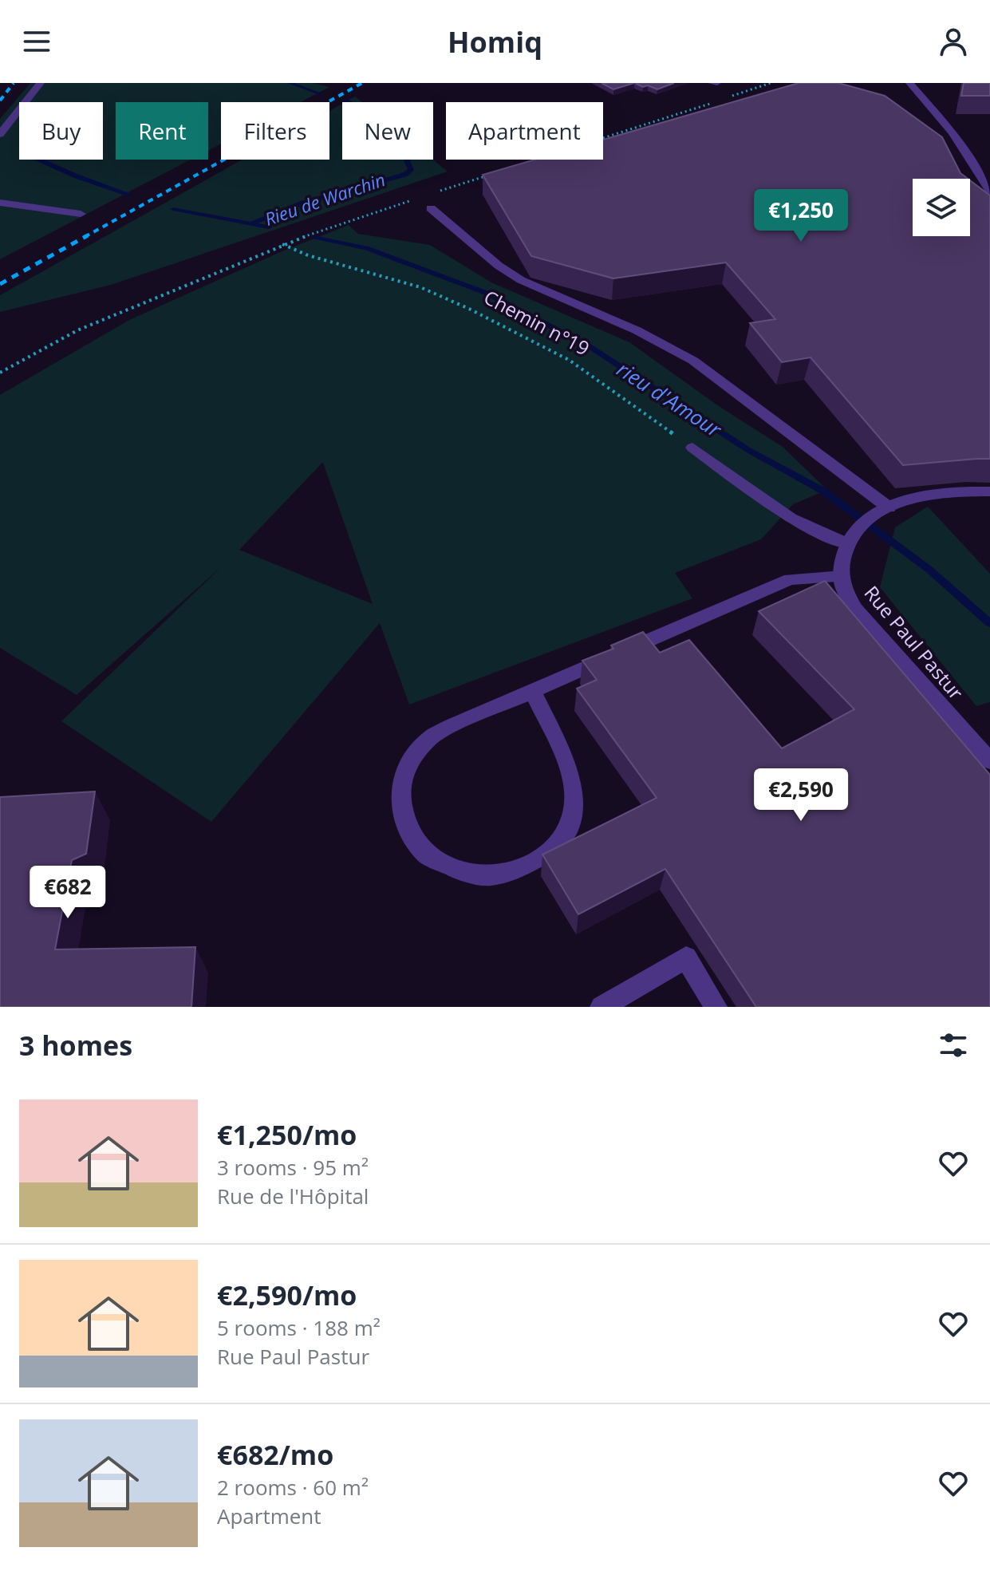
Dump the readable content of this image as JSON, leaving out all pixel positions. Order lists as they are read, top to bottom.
{
  "streets": {
    "street": ["Rue Paul Pastur"],
    "path": ["Chemin n°19"]
  },
  "water": ["Rieu de Warchin", "rieu d'Amour"],
  "page": {
    "header": "Homiq",
    "chip": [
      "Buy",
      "Rent",
      "Filters",
      "New",
      "Apartment"
    ],
    "price": ["€1,250", "€2,590", "€682"],
    "heading": "3 homes",
    "list": [
      {
        "name": "€1,250/mo",
        "note": "3 rooms · 95 m² · Rue de l'Hôpital"
      },
      {
        "name": "€2,590/mo",
        "note": "5 rooms · 188 m² · Rue Paul Pastur"
      },
      {
        "name": "€682/mo",
        "note": "2 rooms · 60 m² · Apartment"
      }
    ]
  }
}
